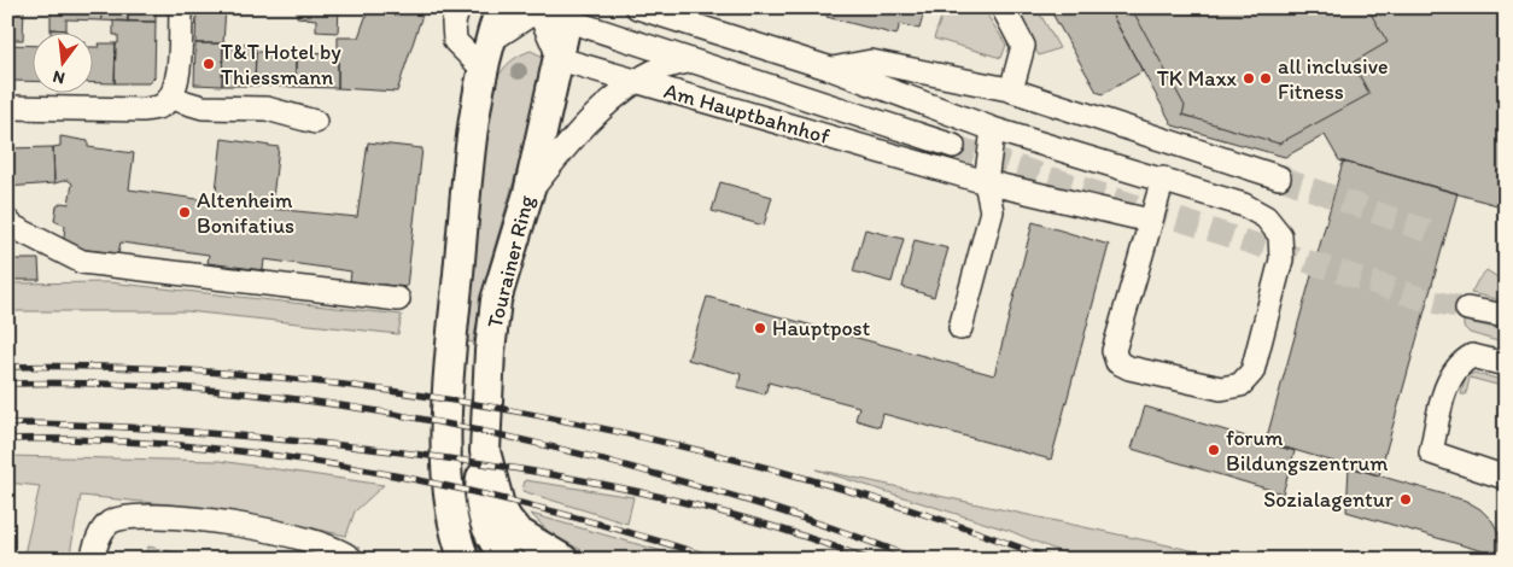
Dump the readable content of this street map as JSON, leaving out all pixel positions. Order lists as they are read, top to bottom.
{
  "streets": {
    "main road": ["Tourainer Ring"],
    "street": ["Am Hauptbahnhof"]
  },
  "crossings": [
    ["Am Hauptbahnhof", "Tourainer Ring"]
  ],
  "places": [
    "T&T Hotel by Thiessmann",
    "TK Maxx",
    "all inclusive Fitness",
    "Altenheim Bonifatius",
    "Hauptpost",
    "forum Bildungszentrum",
    "Sozialagentur"
  ],
  "north": "bottom"
}
